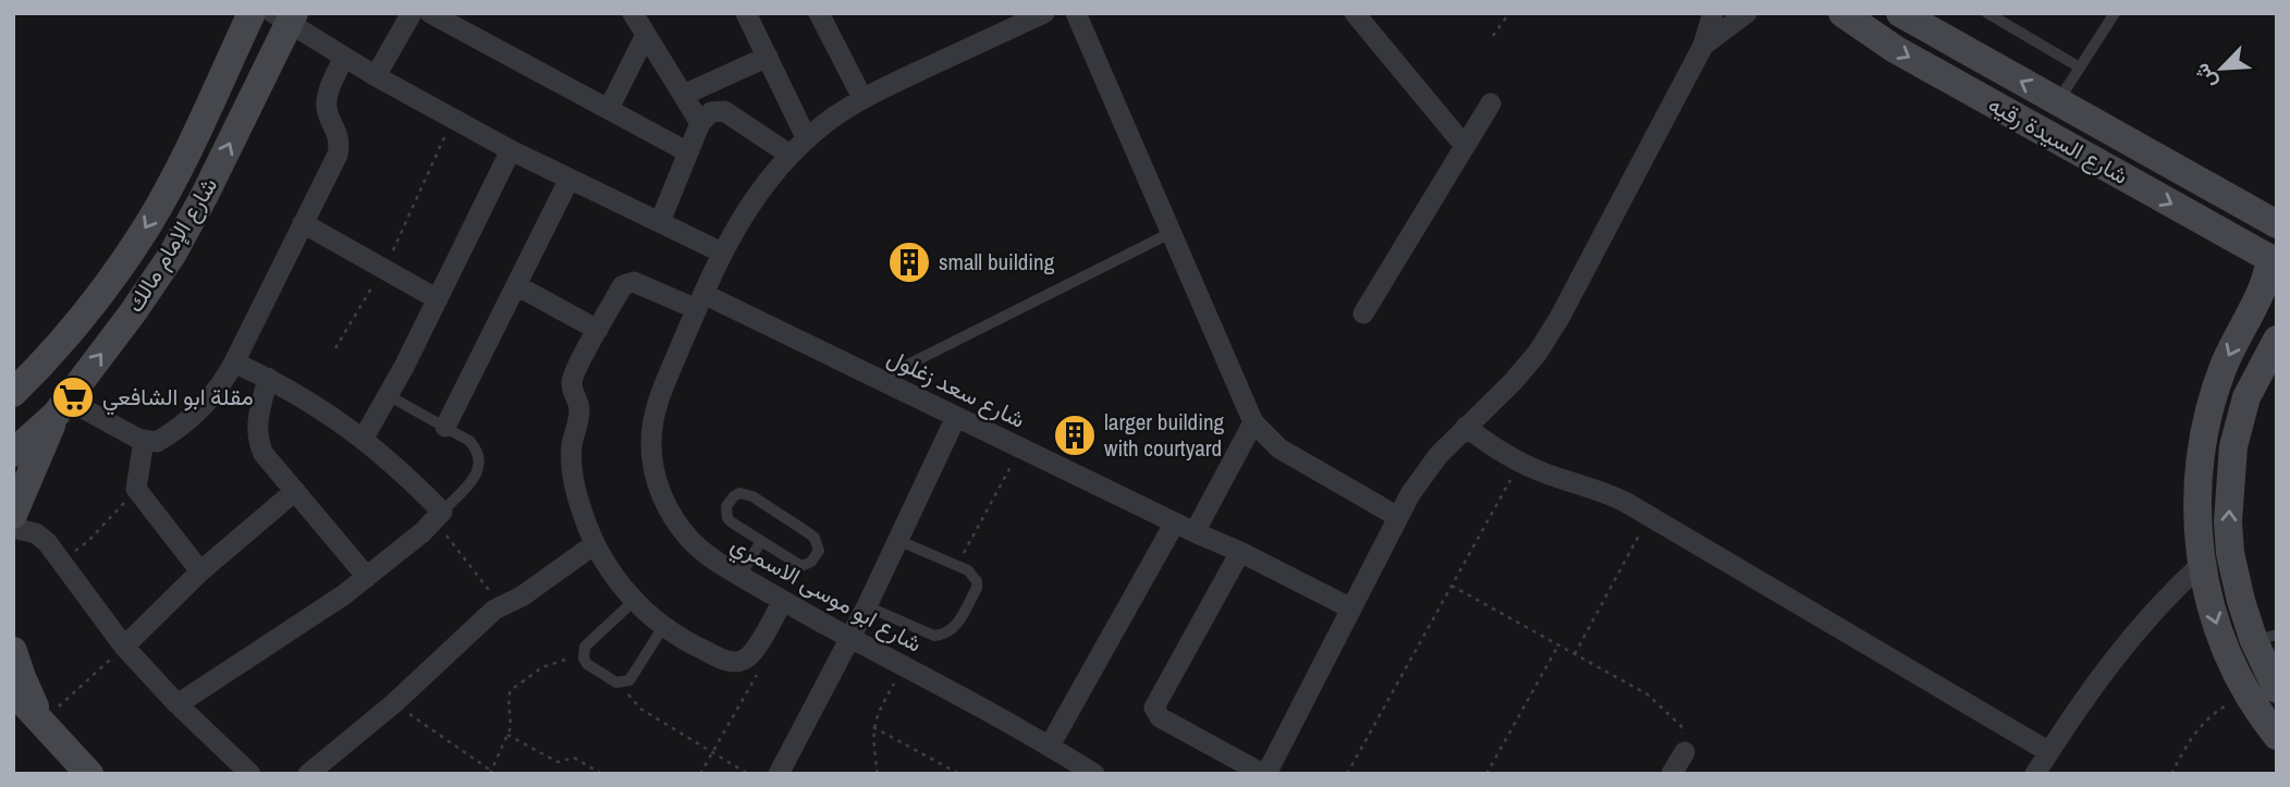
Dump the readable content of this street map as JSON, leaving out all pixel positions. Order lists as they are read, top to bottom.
{
  "streets": {
    "street": [
      "شارع السيدة رقيه",
      "شارع الإمام مالك",
      "شارع سعد زغلول",
      "شارع ابو موسى الاسمري"
    ]
  },
  "crossings": [
    ["شارع سعد زغلول", "شارع ابو موسى الاسمري"]
  ],
  "places": {
    "building": ["small building", "larger building with courtyard"],
    "supermarket": ["مقلة ابو الشافعي"]
  },
  "north": "bottom left"
}
